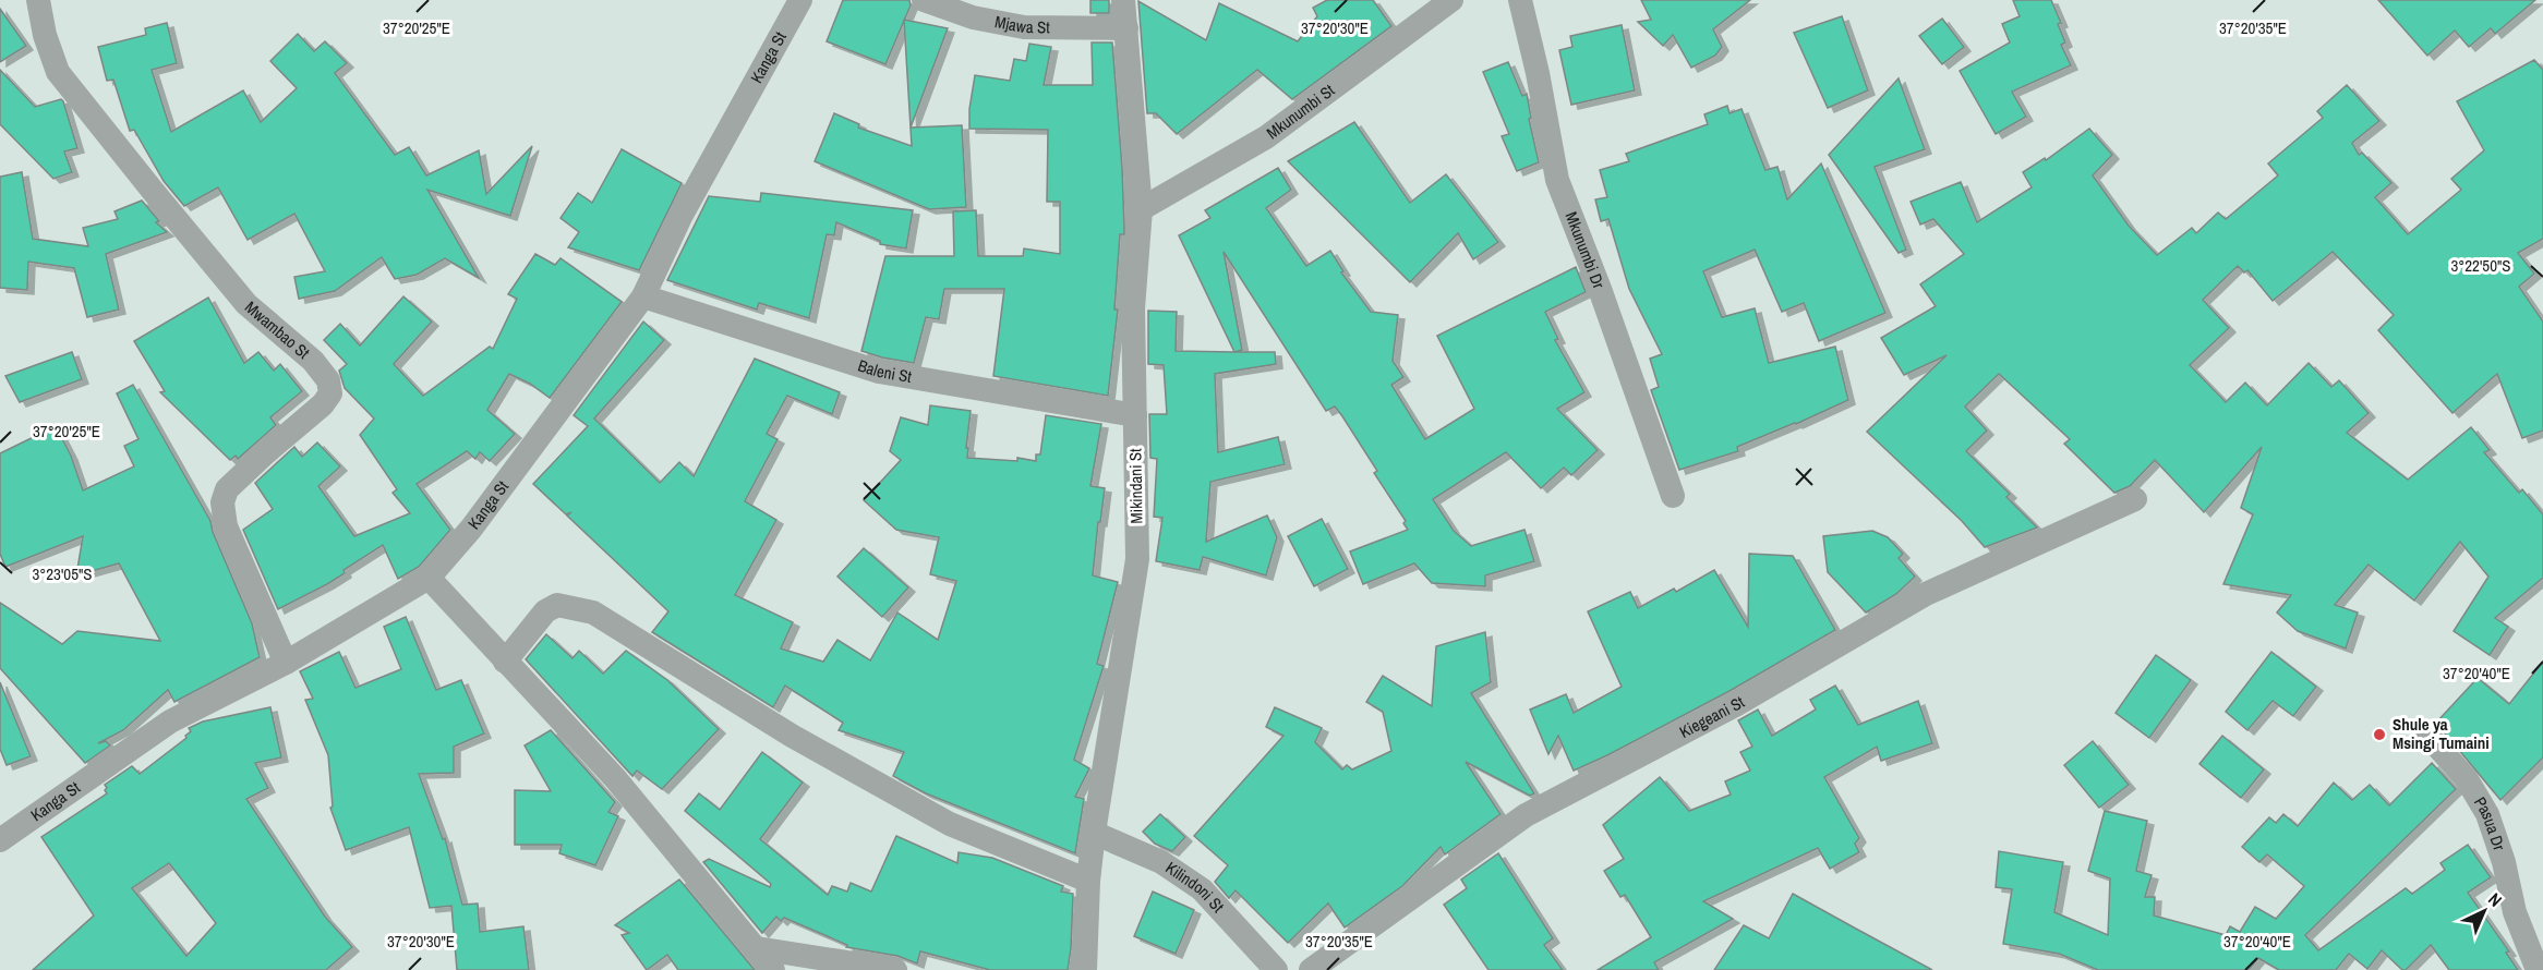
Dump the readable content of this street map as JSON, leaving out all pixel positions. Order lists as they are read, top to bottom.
{
  "streets": {
    "street": [
      "Mjawa St",
      "Kanga St",
      "Mkunumbi St",
      "Mkunumbi Dr",
      "Mwambao St",
      "Baleni St",
      "Mikindani St",
      "Kiegeani St",
      "Pasua Dr",
      "Kilindoni St"
    ]
  },
  "crossings": [
    ["Mjawa St", "Mikindani St"],
    ["Kanga St", "Mwambao St"],
    ["Kanga St", "Baleni St"],
    ["Mkunumbi St", "Mikindani St"],
    ["Baleni St", "Mikindani St"],
    ["Mikindani St", "Kilindoni St"]
  ],
  "places": ["Shule ya Msingi Tumaini"],
  "north": "top right",
  "coordinates": [
    "37°20'25\"E",
    "37°20'30\"E",
    "37°20'35\"E",
    "3°22'50\"S",
    "3°23'05\"S",
    "37°20'40\"E"
  ]
}
